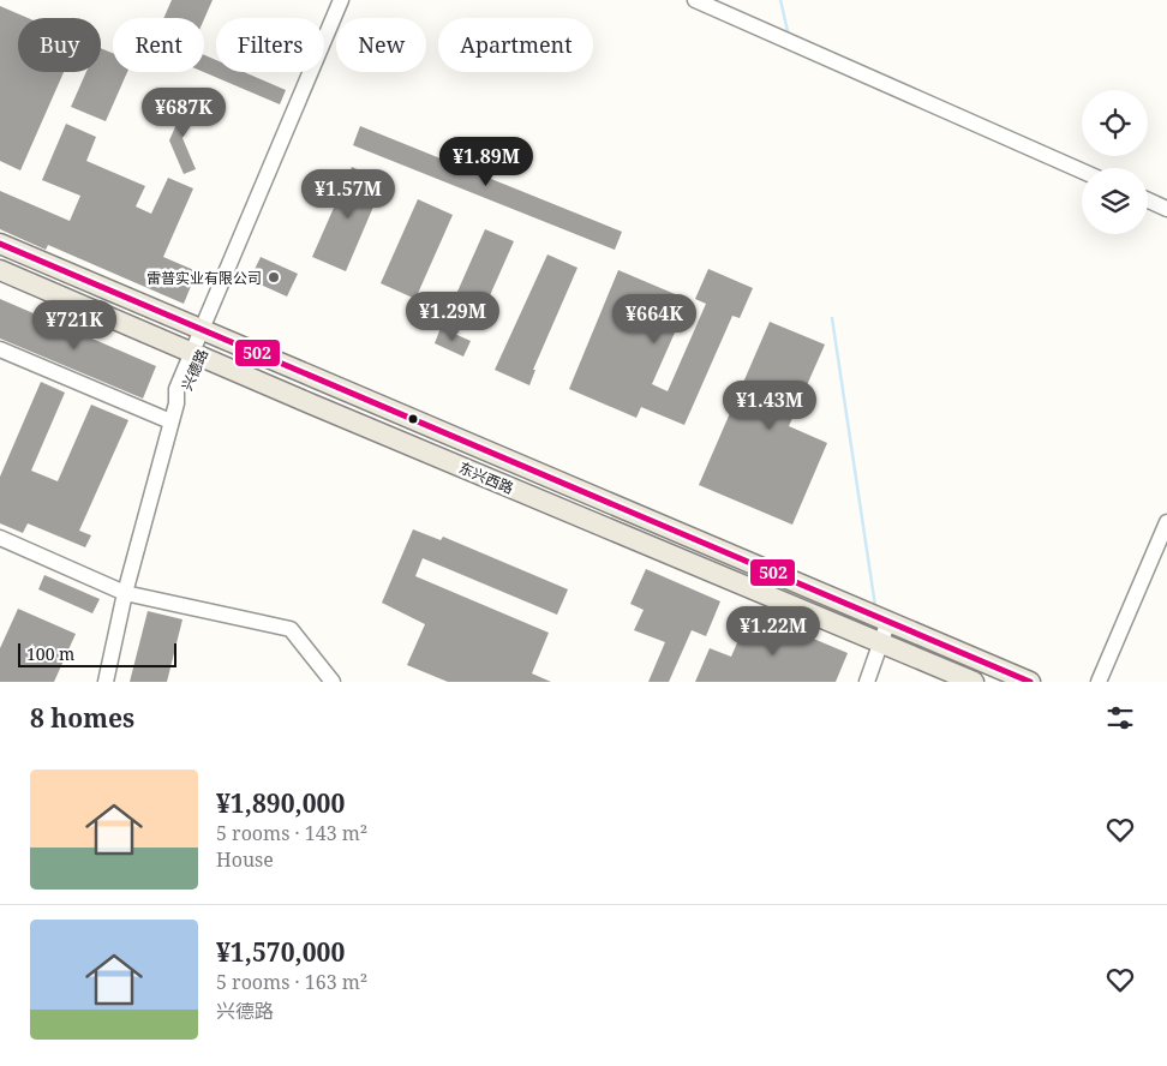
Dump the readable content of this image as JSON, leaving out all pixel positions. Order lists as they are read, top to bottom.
{
  "streets": {
    "main road": ["东兴西路"],
    "street": ["兴德路"]
  },
  "crossings": [
    ["兴德路", "东兴西路"]
  ],
  "places": ["雷普实业有限公司"],
  "lines": ["transit line 502"],
  "scale_bar": "100 m",
  "page": {
    "chip": [
      "Buy",
      "Rent",
      "Filters",
      "New",
      "Apartment"
    ],
    "price": [
      "¥687K",
      "¥1.89M",
      "¥1.57M",
      "¥1.29M",
      "¥664K",
      "¥721K",
      "¥1.43M",
      "¥1.22M"
    ],
    "scale": "100 m",
    "heading": "8 homes",
    "list": [
      {
        "name": "¥1,890,000",
        "note": "5 rooms · 143 m² · House"
      },
      {
        "name": "¥1,570,000",
        "note": "5 rooms · 163 m² · 兴德路"
      }
    ]
  }
}
